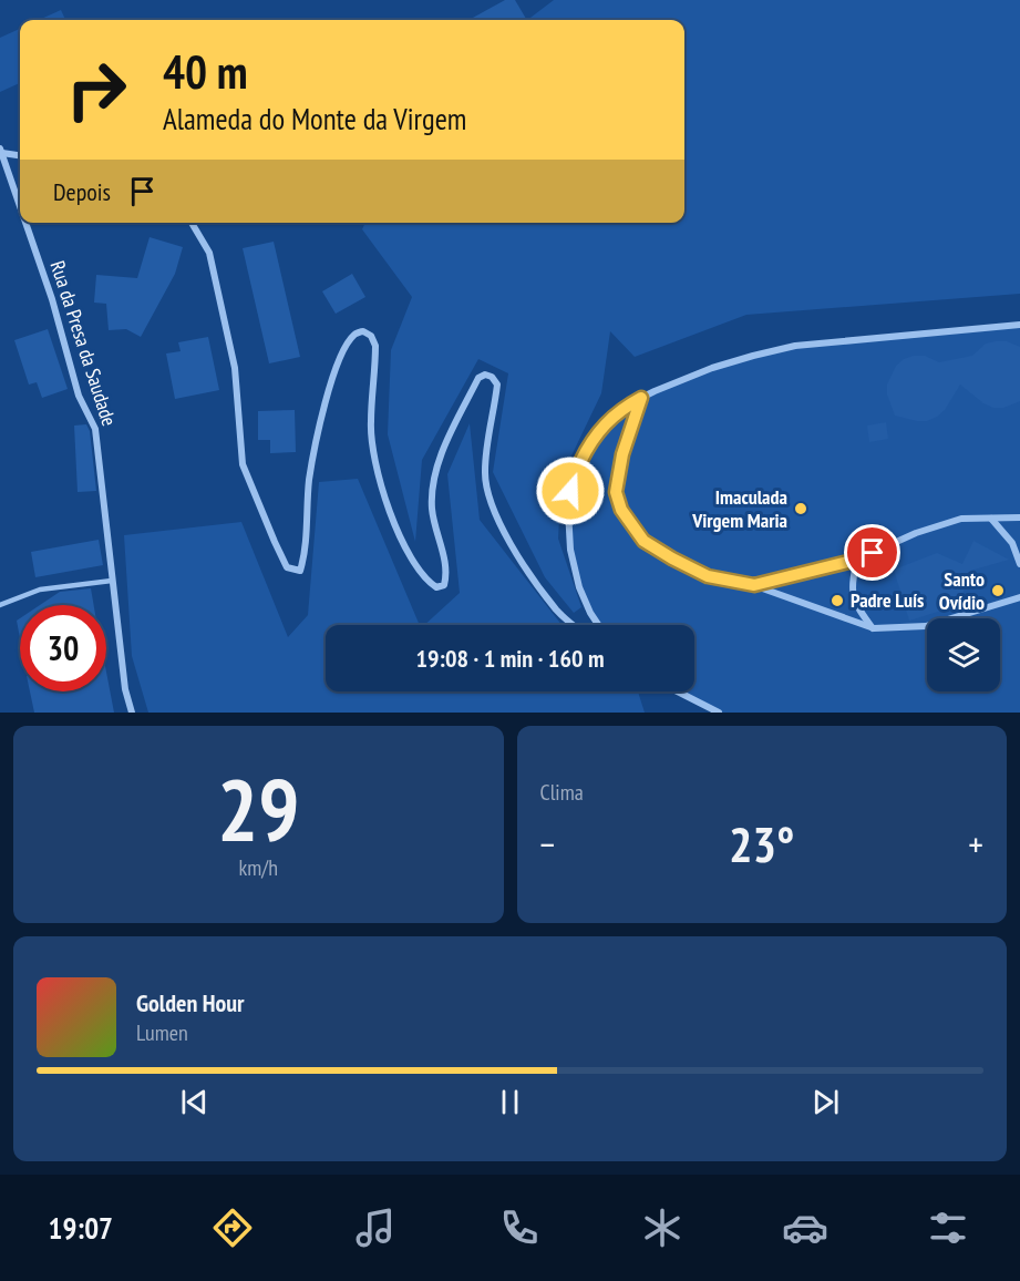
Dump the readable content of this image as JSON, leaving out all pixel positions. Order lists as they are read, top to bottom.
{
  "streets": {
    "street": ["Rua da Presa da Saudade"]
  },
  "places": ["Imaculada Virgem Maria", "Santo Ovídio", "Padre Luís"],
  "page": {
    "turn": ["40 m", "Alameda do Monte da Virgem"],
    "then": "Depois",
    "limit": "30",
    "trip": "19:08 · 1 min · 160 m",
    "tile": [
      ["29", "km/h"],
      "Clima"
    ],
    "heat": ["−", "23°", "+"],
    "song": ["Golden Hour", "Lumen"],
    "tabs": "19:07"
  }
}
